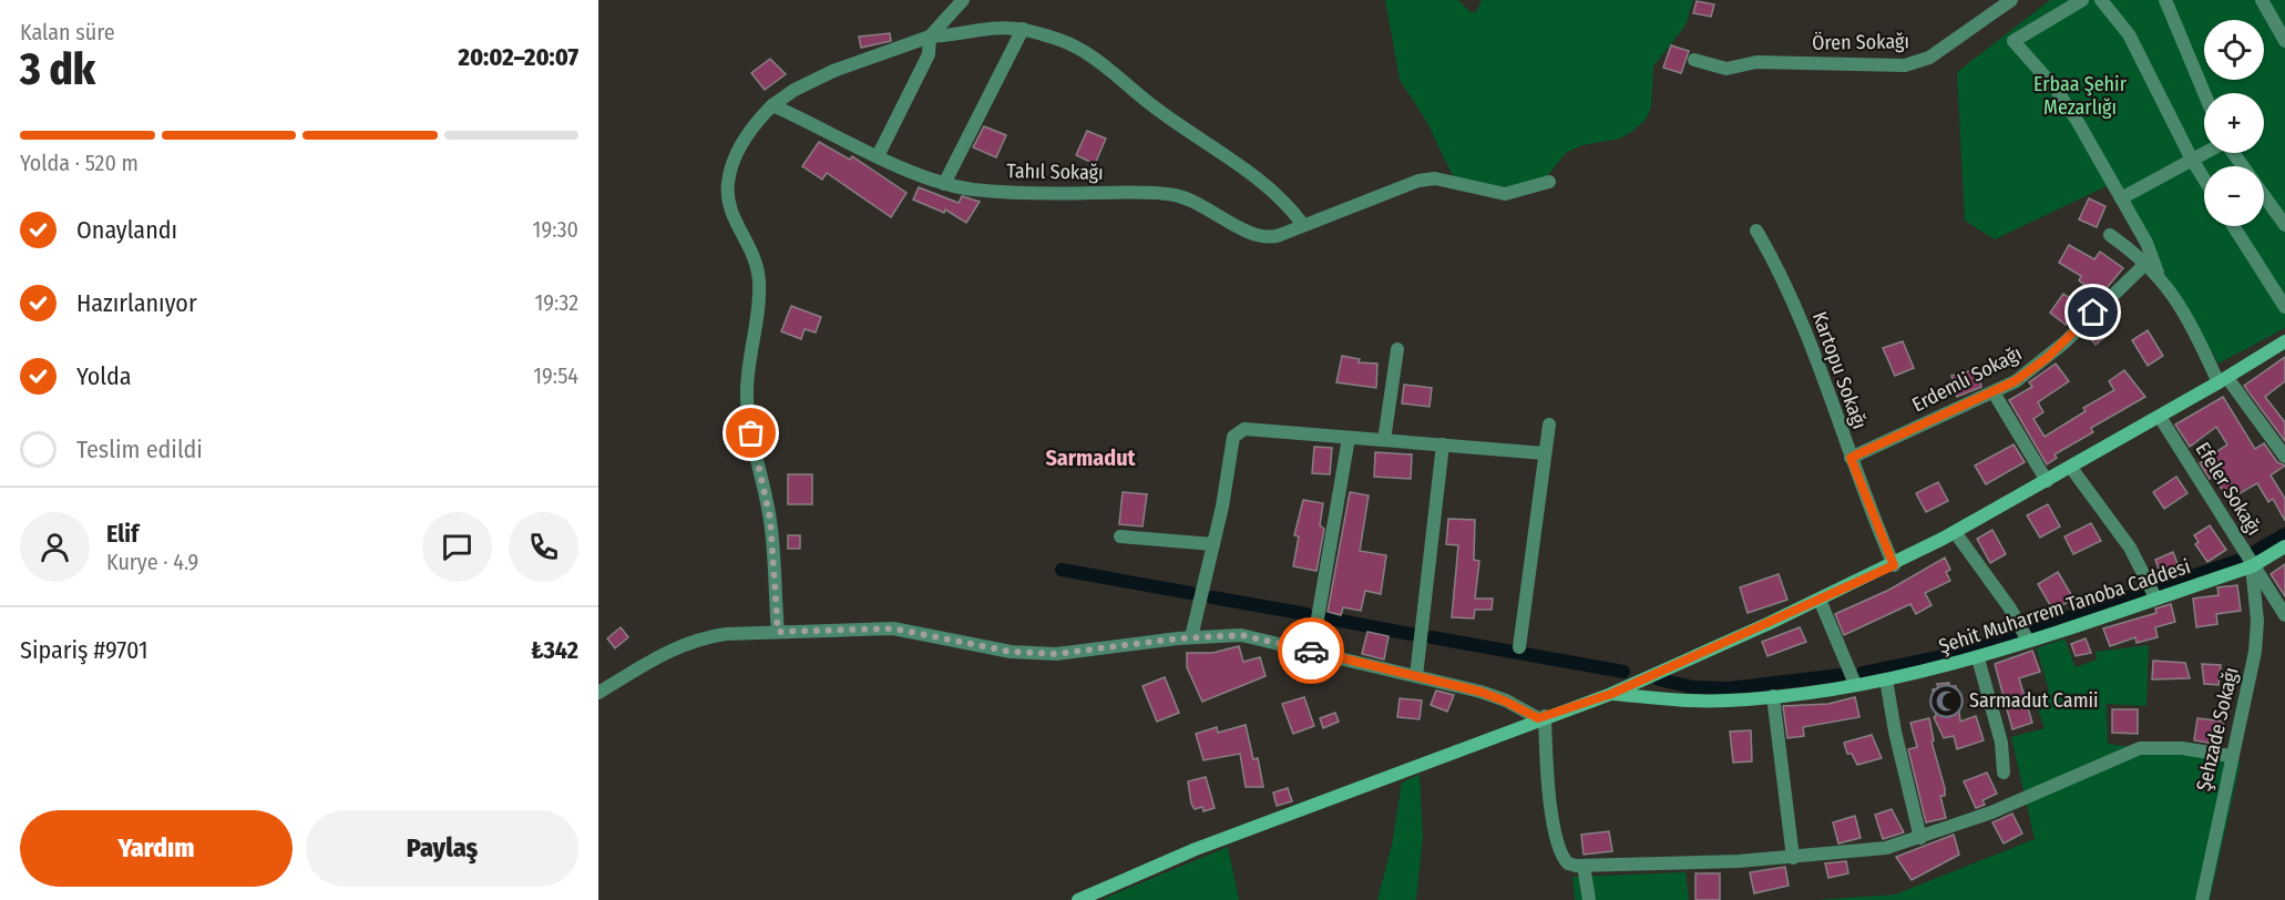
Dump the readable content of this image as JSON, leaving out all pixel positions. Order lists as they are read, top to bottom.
{
  "streets": {
    "main road": ["Şehit Muharrem Tanoba Caddesi"],
    "street": [
      "Ören Sokağı",
      "Tahıl Sokağı",
      "Kartopu Sokağı",
      "Erdemli Sokağı",
      "Efeler Sokağı",
      "Şehzade Sokağı"
    ]
  },
  "crossings": [
    ["Kartopu Sokağı", "Erdemli Sokağı"],
    ["Efeler Sokağı", "Şehit Muharrem Tanoba Caddesi"],
    ["Efeler Sokağı", "Şehzade Sokağı"],
    ["Şehit Muharrem Tanoba Caddesi", "Şehzade Sokağı"]
  ],
  "districts": ["Sarmadut"],
  "parks": ["Erbaa Şehir Mezarlığı"],
  "places": {
    "mosque": ["Sarmadut Camii"]
  },
  "page": {
    "heading": ["3 dk", "Kalan süre", "20:02–20:07"],
    "panel": [
      "Elif",
      "Kurye · 4.9",
      "Sipariş #9701",
      "₺342"
    ],
    "map_buttons": ["+", "−"],
    "bar": "Yolda · 520 m",
    "list": [
      ["Onaylandı", "19:30"],
      ["Hazırlanıyor", "19:32"],
      ["Yolda", "19:54"],
      "Teslim edildi"
    ],
    "buttons": ["Yardım", "Paylaş"]
  }
}
